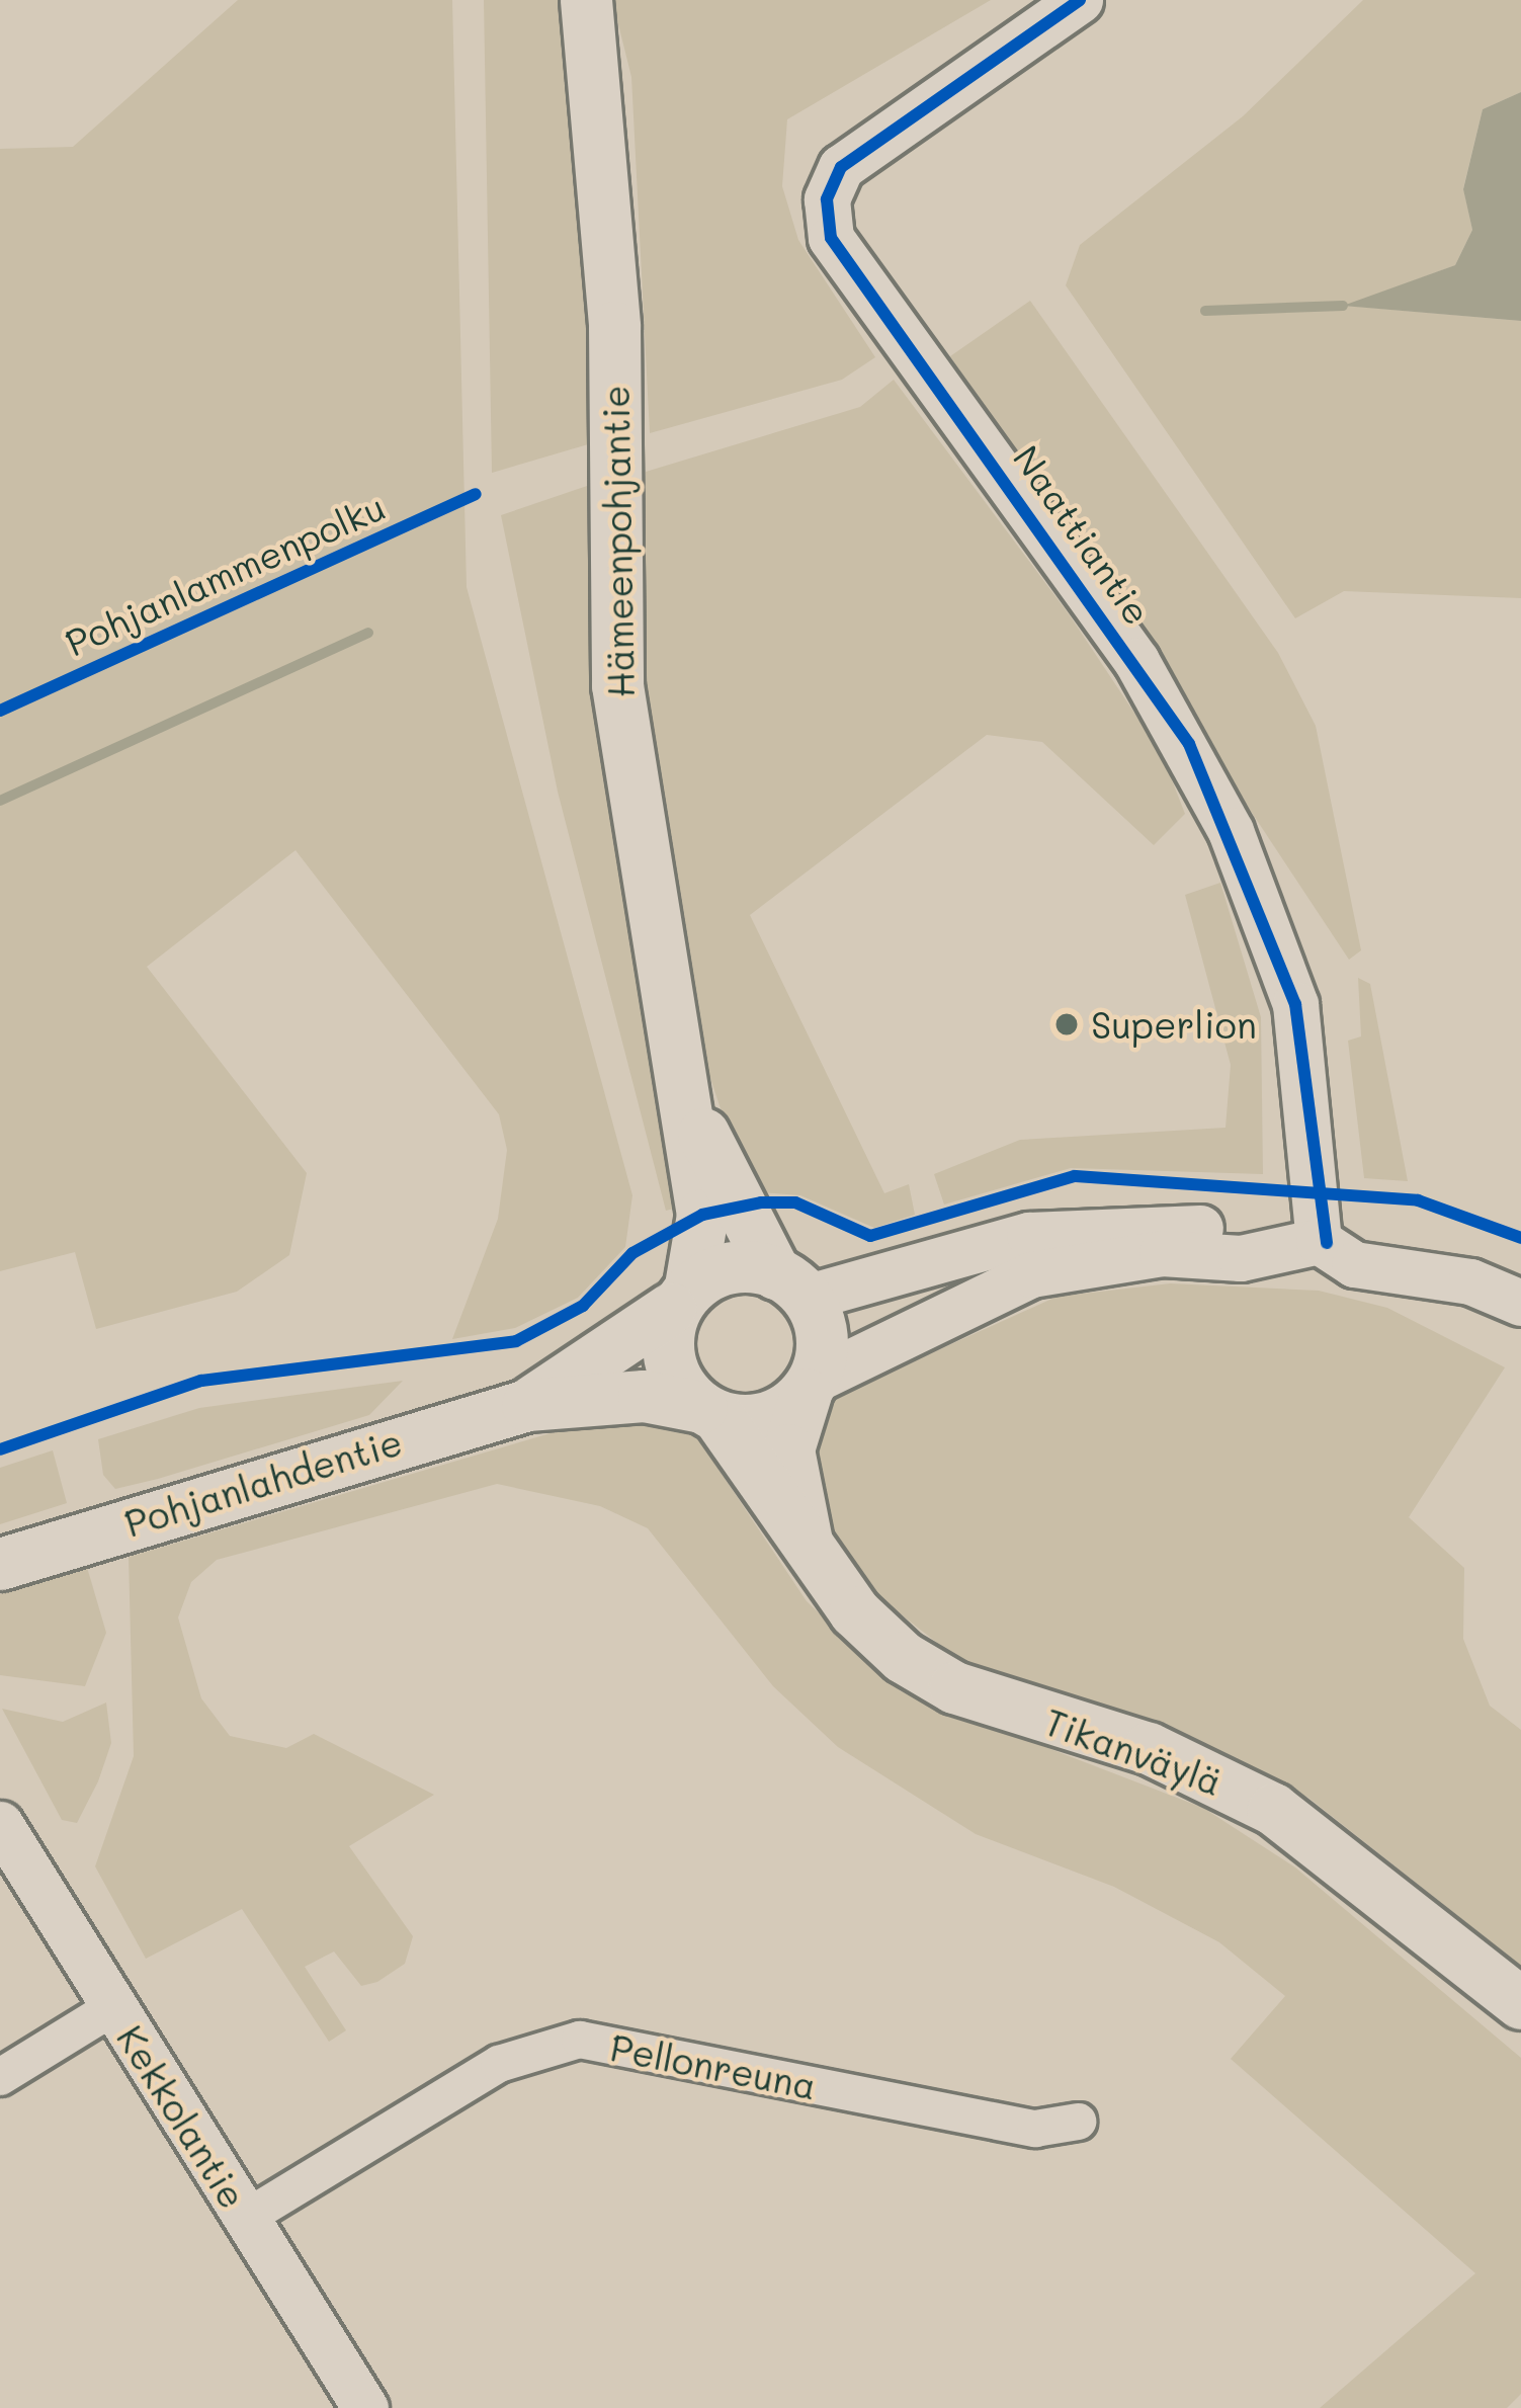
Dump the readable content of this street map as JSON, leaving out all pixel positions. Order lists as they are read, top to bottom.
{
  "streets": {
    "main road": ["Hämeenpohjantie", "Pohjanlahdentie", "Tikanväylä"],
    "street": ["Naattiantie", "Pellonreuna", "Kekkolantie"],
    "cycle path": ["Pohjanlammenpolku"]
  },
  "crossings": [
    ["Hämeenpohjantie", "Pohjanlahdentie"],
    ["Hämeenpohjantie", "Tikanväylä"],
    ["Pohjanlahdentie", "Tikanväylä"],
    ["Pellonreuna", "Kekkolantie"]
  ],
  "places": ["Superlion"]
}
